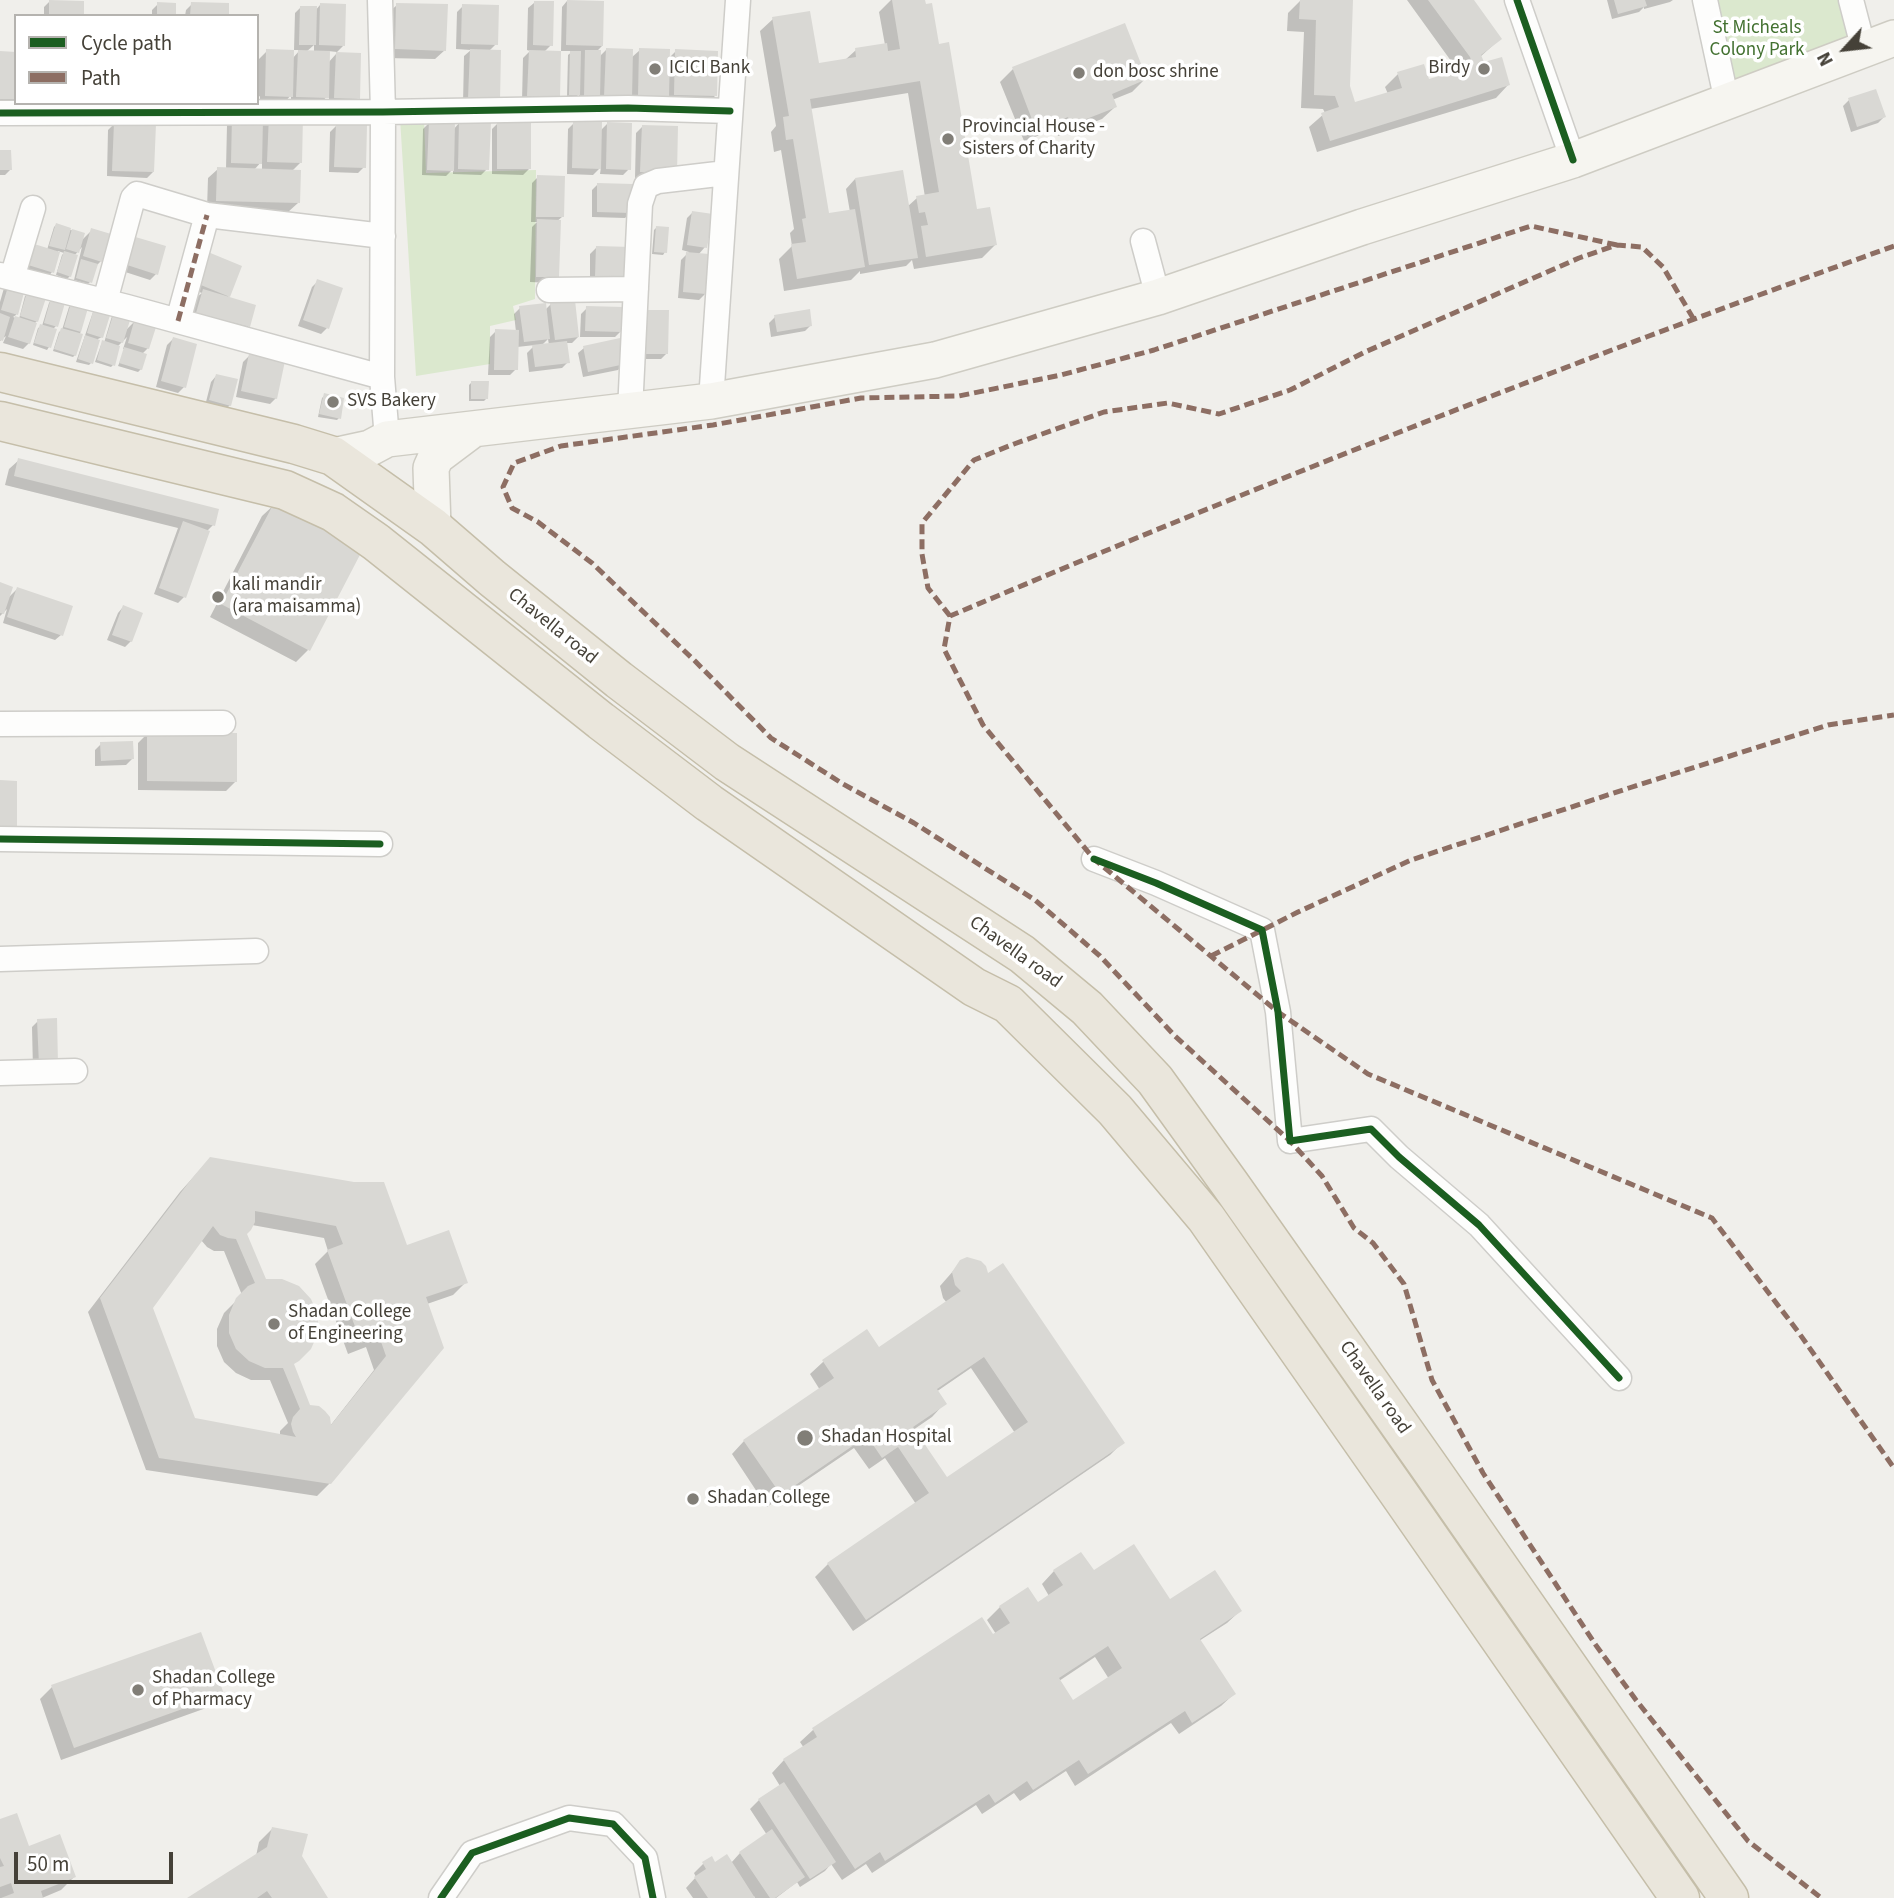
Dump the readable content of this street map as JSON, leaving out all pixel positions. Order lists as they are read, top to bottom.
{
  "streets": {
    "highway": ["Chavella road"]
  },
  "parks": ["St Micheals Colony Park"],
  "places": [
    "ICICI Bank",
    "Birdy",
    "don bosc shrine",
    "Provincial House - Sisters of Charity",
    "SVS Bakery",
    "kali mandir (ara maisamma)",
    "Shadan College of Engineering",
    "Shadan Hospital",
    "Shadan College",
    "Shadan College of Pharmacy"
  ],
  "legend": ["Cycle path", "Path"],
  "scale_bar": "50 m",
  "north": "bottom left"
}
